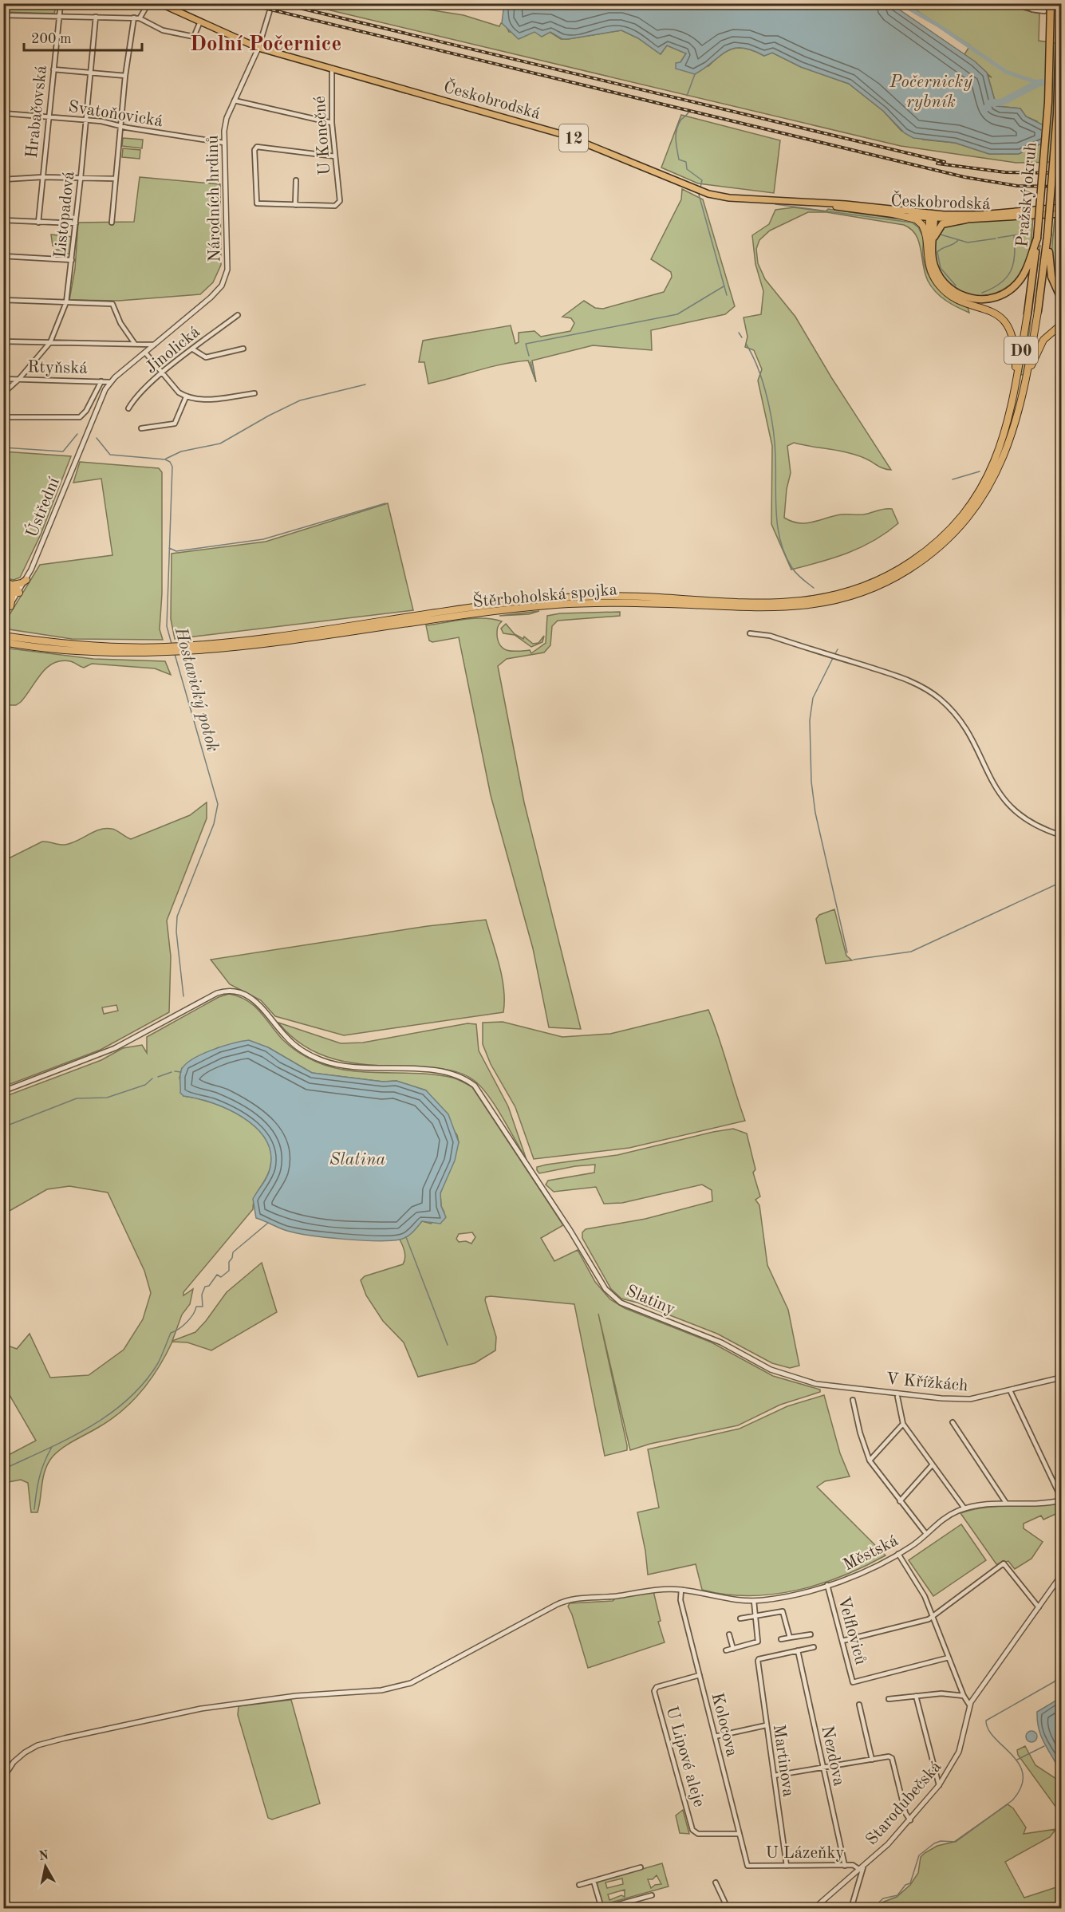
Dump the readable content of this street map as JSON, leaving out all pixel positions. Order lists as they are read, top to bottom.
{
  "streets": {
    "highway": ["Pražský okruh", "D0", "Štěrboholská spojka"],
    "main road": ["Českobrodská", "12"],
    "street": [
      "Hrabačovská",
      "Svatoňovická",
      "U Konečné",
      "Národních hrdinů",
      "Listopadová",
      "Jinolická",
      "Rtyňská",
      "Ústřední",
      "Slatiny",
      "V Křížkách",
      "Městská",
      "Velfloviců",
      "Kolocova",
      "Nezdova",
      "U Lipové aleje",
      "Martinova",
      "Starodubečská",
      "U Lázeňky"
    ]
  },
  "crossings": [
    ["Českobrodská", "U Konečné"],
    ["Českobrodská", "Národních hrdinů"],
    ["Hrabačovská", "Svatoňovická"],
    ["Svatoňovická", "Národních hrdinů"],
    ["Svatoňovická", "Listopadová"],
    ["Pražský okruh", "Štěrboholská spojka"],
    ["Národních hrdinů", "Rtyňská"],
    ["Národních hrdinů", "Ústřední"],
    ["Listopadová", "Rtyňská"],
    ["Slatiny", "V Křížkách"],
    ["Městská", "Velfloviců"],
    ["Městská", "Kolocova"],
    ["Kolocova", "U Lipové aleje"],
    ["Kolocova", "U Lázeňky"],
    ["Nezdova", "Martinova"],
    ["Nezdova", "U Lázeňky"],
    ["Martinova", "U Lázeňky"],
    ["Starodubečská", "U Lázeňky"]
  ],
  "districts": ["Dolní Počernice"],
  "water": ["Počernický rybník", "Hostavický potok", "Slatina"],
  "scale_bar": "200 m",
  "north": "top"
}
